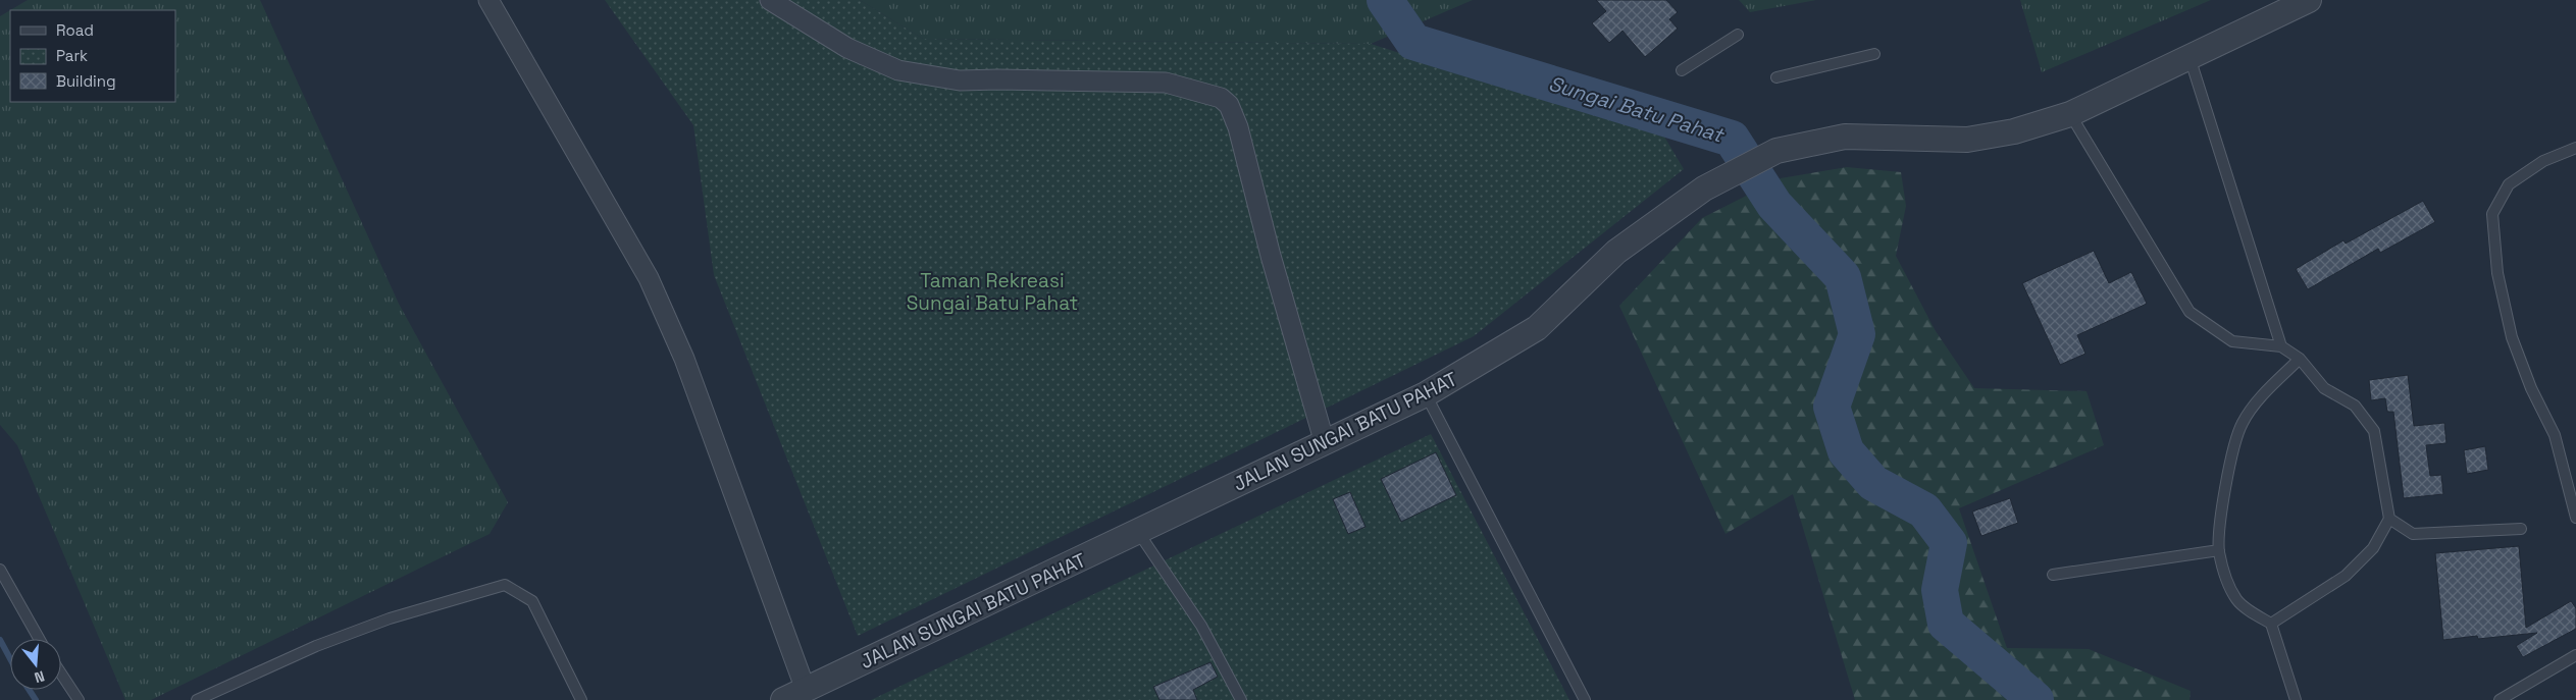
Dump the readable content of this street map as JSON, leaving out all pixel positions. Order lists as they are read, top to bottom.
{
  "streets": {
    "street": ["JALAN SUNGAI BATU PAHAT"]
  },
  "water": ["Sungai Batu Pahat"],
  "parks": ["Taman Rekreasi Sungai Batu Pahat"],
  "legend": ["Road", "Park", "Building"],
  "north": "bottom"
}
